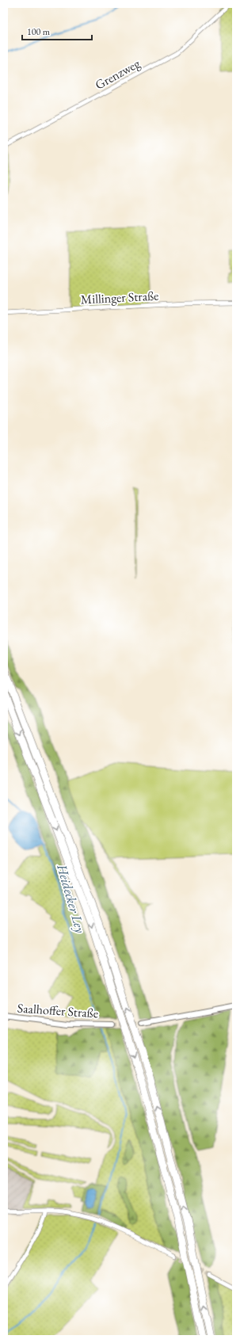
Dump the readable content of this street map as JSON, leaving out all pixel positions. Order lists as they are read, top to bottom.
{
  "streets": {
    "street": ["Grenzweg", "Millinger Straße", "Saalhoffer Straße"]
  },
  "water": ["Heidecker Ley"],
  "scale_bar": "100 m"
}
